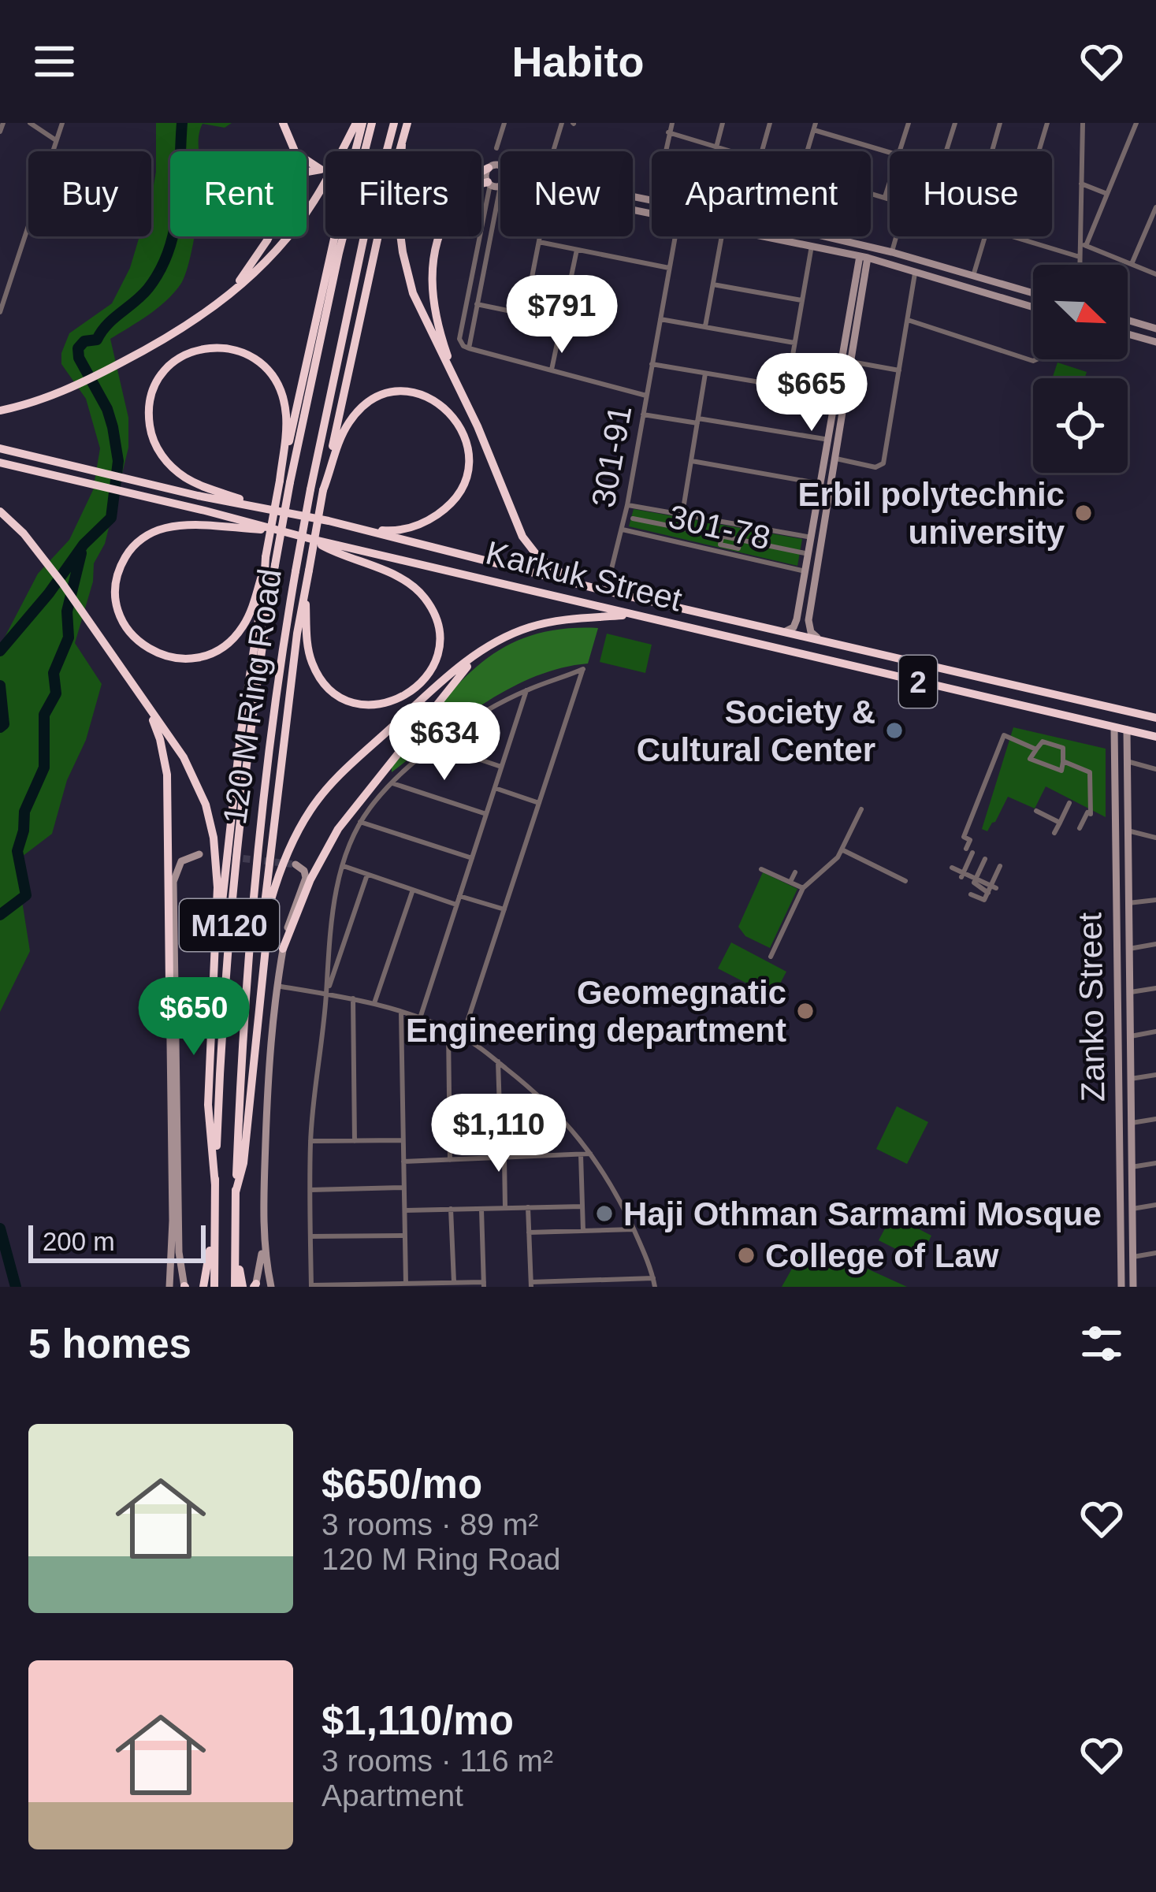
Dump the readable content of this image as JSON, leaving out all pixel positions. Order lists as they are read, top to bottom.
{
  "streets": {
    "highway": [
      "Karkuk Street",
      "2",
      "120 M Ring Road",
      "M120"
    ],
    "main road": ["Zanko Street"],
    "street": ["301-91", "301-78"]
  },
  "crossings": [
    ["301-91", "301-78"],
    ["301-91", "Karkuk Street"],
    ["Karkuk Street", "Zanko Street"]
  ],
  "places": [
    "Erbil polytechnic university",
    "Society & Cultural Center",
    "Geomegnatic Engineering department",
    "Haji Othman Sarmami Mosque",
    "College of Law"
  ],
  "scale_bar": "200 m",
  "north": "bottom right",
  "page": {
    "header": "Habito",
    "chip": [
      "Buy",
      "Rent",
      "Filters",
      "New",
      "Apartment",
      "House"
    ],
    "price": [
      "$791",
      "$665",
      "$634",
      "$650",
      "$1,110"
    ],
    "scale": "200 m",
    "heading": "5 homes",
    "list": [
      {
        "name": "$650/mo",
        "note": "3 rooms · 89 m² · 120 M Ring Road"
      },
      {
        "name": "$1,110/mo",
        "note": "3 rooms · 116 m² · Apartment"
      }
    ]
  }
}
